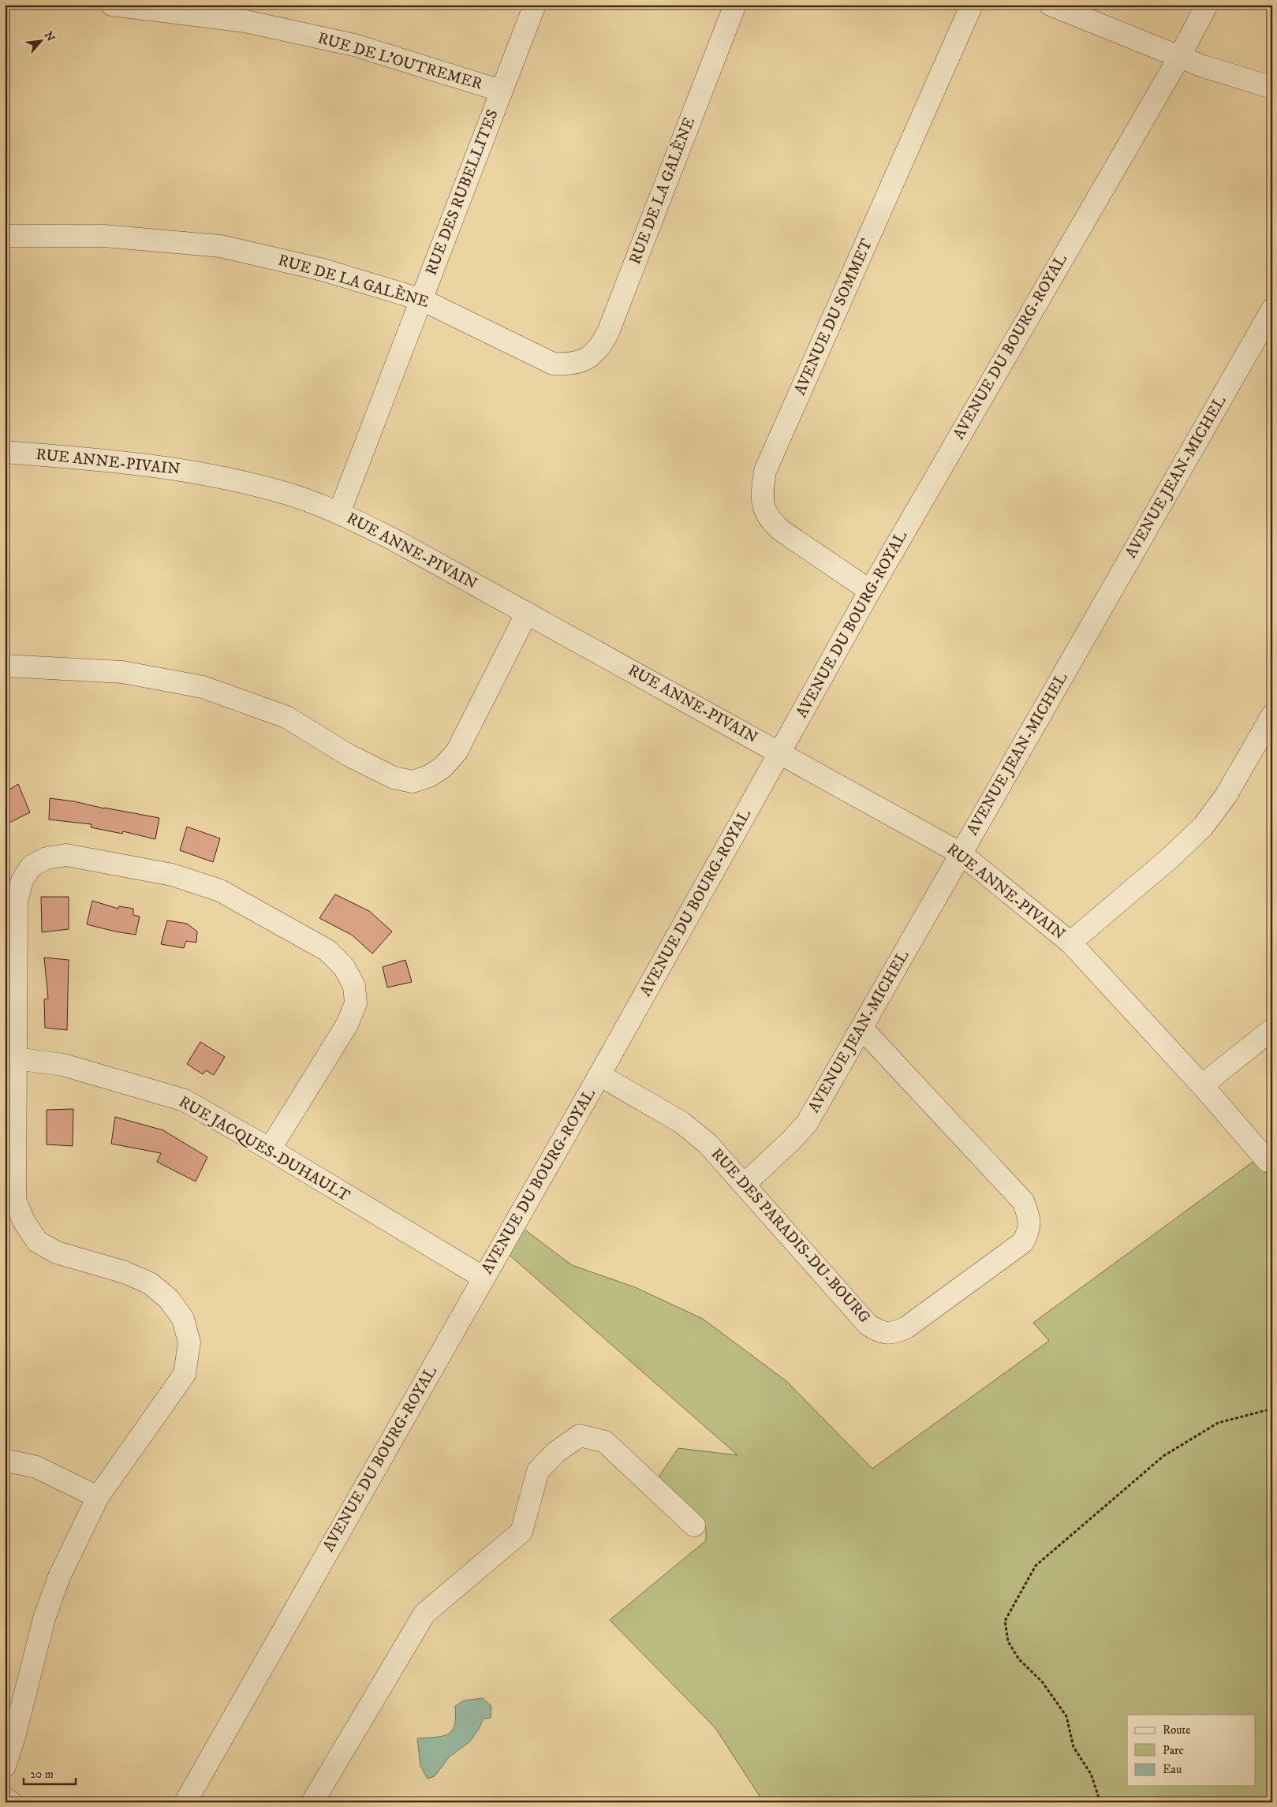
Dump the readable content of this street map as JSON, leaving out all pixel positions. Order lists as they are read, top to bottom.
{
  "streets": {
    "street": [
      "RUE DE L'OUTREMER",
      "RUE DE LA GALÈNE",
      "RUE DES RUBELLITES",
      "AVENUE DU SOMMET",
      "AVENUE DU BOURG-ROYAL",
      "RUE ANNE-PIVAIN",
      "AVENUE JEAN-MICHEL",
      "RUE JACQUES-DUHAULT",
      "RUE DES PARADIS-DU-BOURG"
    ]
  },
  "crossings": [
    ["RUE DE L'OUTREMER", "RUE DES RUBELLITES"],
    ["RUE DE LA GALÈNE", "RUE DES RUBELLITES"],
    ["RUE DES RUBELLITES", "RUE ANNE-PIVAIN"],
    ["AVENUE DU SOMMET", "AVENUE DU BOURG-ROYAL"],
    ["AVENUE DU BOURG-ROYAL", "RUE ANNE-PIVAIN"],
    ["AVENUE DU BOURG-ROYAL", "RUE JACQUES-DUHAULT"],
    ["AVENUE DU BOURG-ROYAL", "RUE DES PARADIS-DU-BOURG"],
    ["RUE ANNE-PIVAIN", "AVENUE JEAN-MICHEL"],
    ["AVENUE JEAN-MICHEL", "RUE DES PARADIS-DU-BOURG"]
  ],
  "legend": ["Route", "Parc", "Eau"],
  "scale_bar": "20 m",
  "north": "top right"
}
